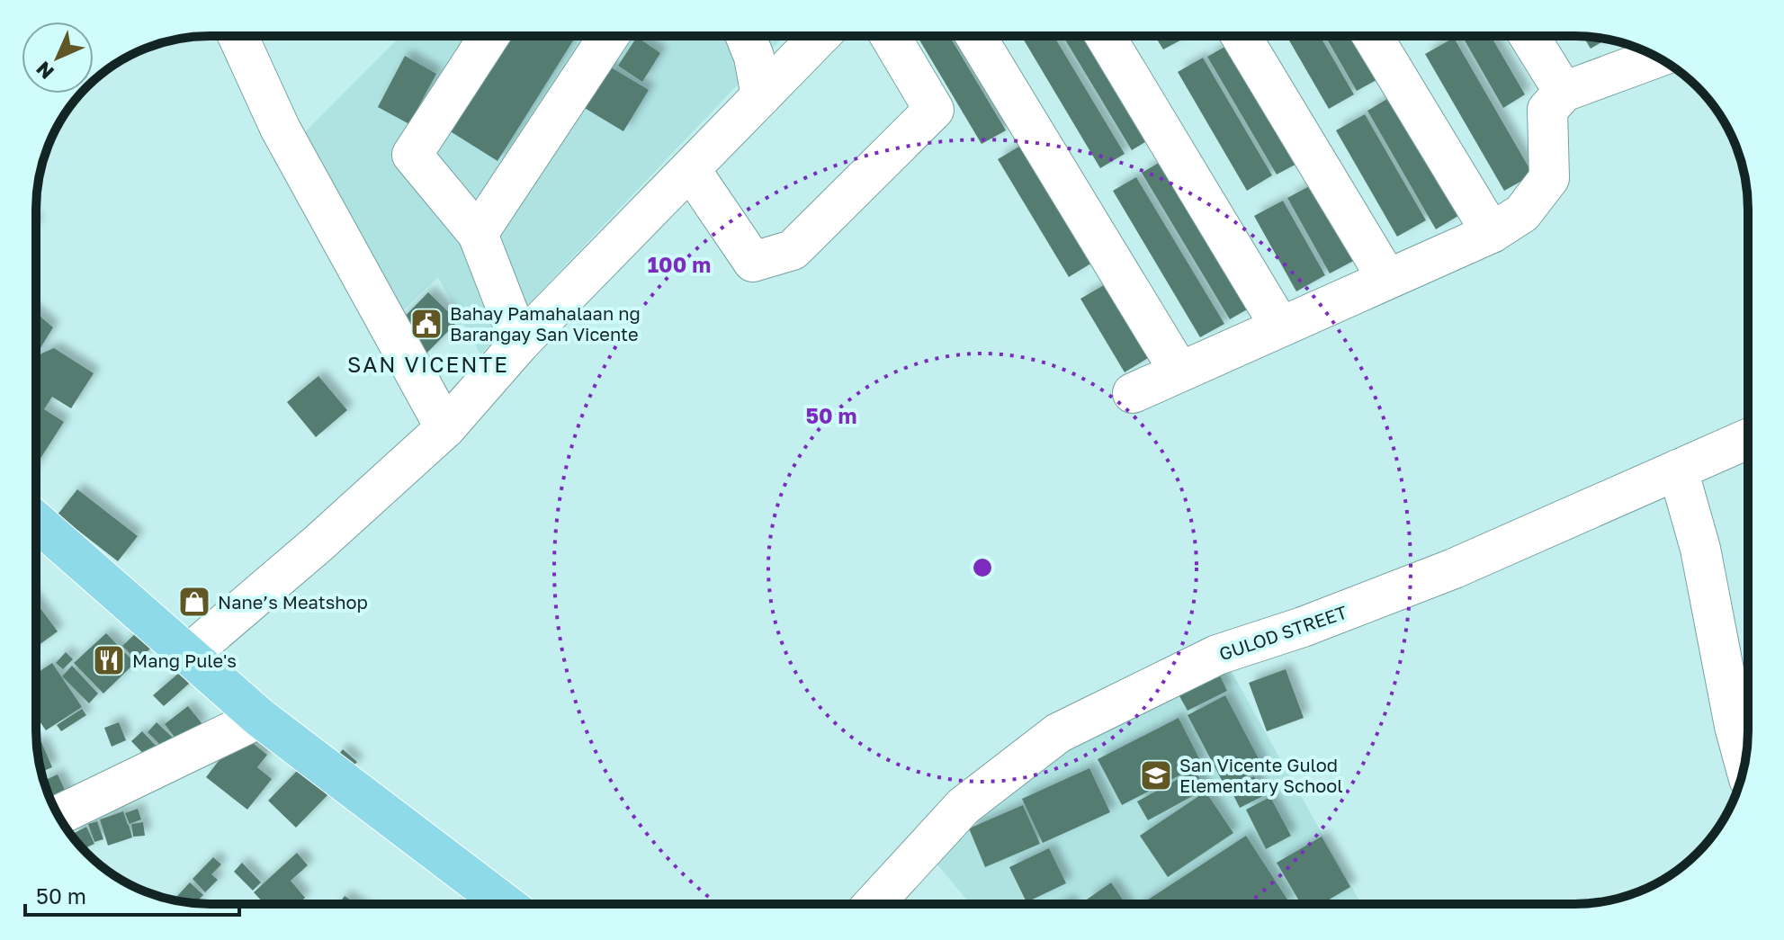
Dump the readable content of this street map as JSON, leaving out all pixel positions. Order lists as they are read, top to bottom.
{
  "streets": {
    "street": ["GULOD STREET"]
  },
  "districts": ["SAN VICENTE"],
  "places": {
    "public building": ["Bahay Pamahalaan ng Barangay San Vicente"],
    "shop": ["Nane’s Meatshop"],
    "restaurant": ["Mang Pule's"],
    "school or university": ["San Vicente Gulod Elementary School"]
  },
  "scale_bar": "50 m",
  "north": "bottom left",
  "rings": ["100 m", "50 m"]
}
